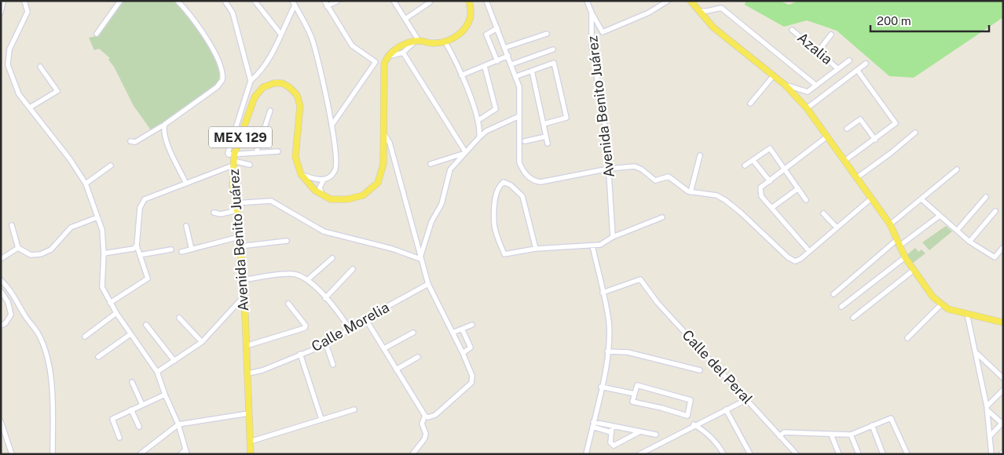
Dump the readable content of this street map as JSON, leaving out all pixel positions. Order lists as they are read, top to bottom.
{
  "streets": {
    "main road": ["Avenida Benito Juárez", "MEX 129"],
    "street": ["Azalia", "Calle Morelia", "Calle del Peral"]
  },
  "crossings": [
    ["Avenida Benito Juárez", "Calle Morelia"]
  ],
  "scale_bar": "200 m"
}
